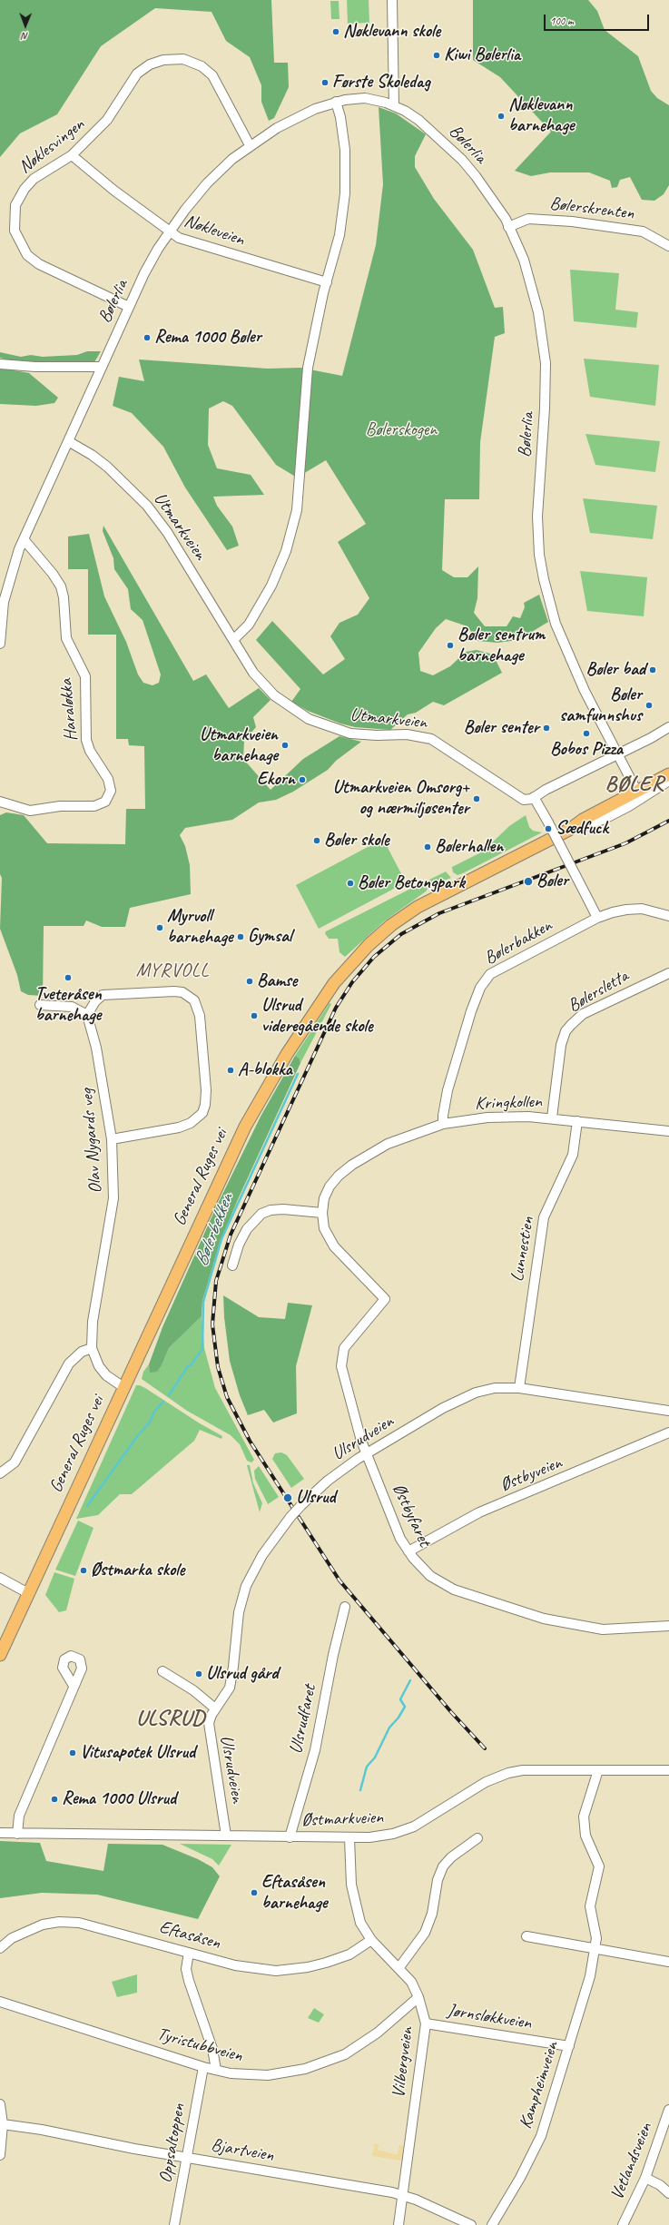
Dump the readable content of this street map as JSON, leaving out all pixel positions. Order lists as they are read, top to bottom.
{
  "streets": {
    "main road": ["General Ruges vei"],
    "street": [
      "Bølerlia",
      "Nøklesvingen",
      "Bølerskrenten",
      "Nøkleveien",
      "Utmarkveien",
      "Haraløkka",
      "Bølerbakken",
      "Bølersletta",
      "Kringkollen",
      "Olav Nygards veg",
      "Lunnestien",
      "Ulsrudveien",
      "Østbyveien",
      "Østbyfaret",
      "Ulsrudfaret",
      "Østmarkveien",
      "Eftasåsen",
      "Jørnsløkkveien",
      "Tyristubbveien",
      "Vilbergveien",
      "Kampheimveien",
      "Oppsaltoppen",
      "Bjartveien",
      "Vetlandsveien"
    ]
  },
  "crossings": [
    ["Bølerlia", "Nøklesvingen"],
    ["Bølerlia", "Bølerskrenten"],
    ["Bølerlia", "Nøkleveien"],
    ["Bølerlia", "Utmarkveien"],
    ["Bølerlia", "Haraløkka"],
    ["Bølerlia", "General Ruges vei"],
    ["Nøklesvingen", "Nøkleveien"],
    ["Bølerbakken", "Kringkollen"],
    ["Bølersletta", "Kringkollen"],
    ["Kringkollen", "Lunnestien"],
    ["Kringkollen", "Østbyfaret"],
    ["Olav Nygards veg", "General Ruges vei"],
    ["Lunnestien", "Ulsrudveien"],
    ["Ulsrudveien", "Østbyfaret"],
    ["Ulsrudveien", "Østmarkveien"],
    ["Østbyveien", "Østbyfaret"],
    ["Ulsrudfaret", "Østmarkveien"],
    ["Østmarkveien", "Vilbergveien"],
    ["Østmarkveien", "Kampheimveien"],
    ["Eftasåsen", "Vilbergveien"],
    ["Jørnsløkkveien", "Vilbergveien"],
    ["Jørnsløkkveien", "Kampheimveien"],
    ["Tyristubbveien", "Vilbergveien"],
    ["Tyristubbveien", "Oppsaltoppen"],
    ["Vilbergveien", "Bjartveien"],
    ["Oppsaltoppen", "Bjartveien"]
  ],
  "districts": ["BØLER", "MYRVOLL", "ULSRUD"],
  "water": ["Bølerbekken"],
  "parks": ["Bølerskogen"],
  "places": [
    "Nøklevann skole",
    "Kiwi Bølerlia",
    "Første Skoledag",
    "Nøklevann barnehage",
    "Rema 1000 Bøler",
    "Bøler sentrum barnehage",
    "Bøler bad",
    "Bøler samfunnshus",
    "Bøler senter",
    "Bobos Pizza",
    "Utmarkveien barnehage",
    "Ekorn",
    "Utmarkveien Omsorg+ og nærmiljøsenter",
    "Sædfuck",
    "Bøler skole",
    "Bølerhallen",
    "Bøler",
    "Bøler Betongpark",
    "Myrvoll barnehage",
    "Gymsal",
    "Tveteråsen barnehage",
    "Bamse",
    "Ulsrud videregående skole",
    "A-blokka",
    "Ulsrud",
    "Østmarka skole",
    "Ulsrud gård",
    "Vitusapotek Ulsrud",
    "Rema 1000 Ulsrud",
    "Eftasåsen barnehage"
  ],
  "scale_bar": "100 m",
  "north": "bottom"
}
